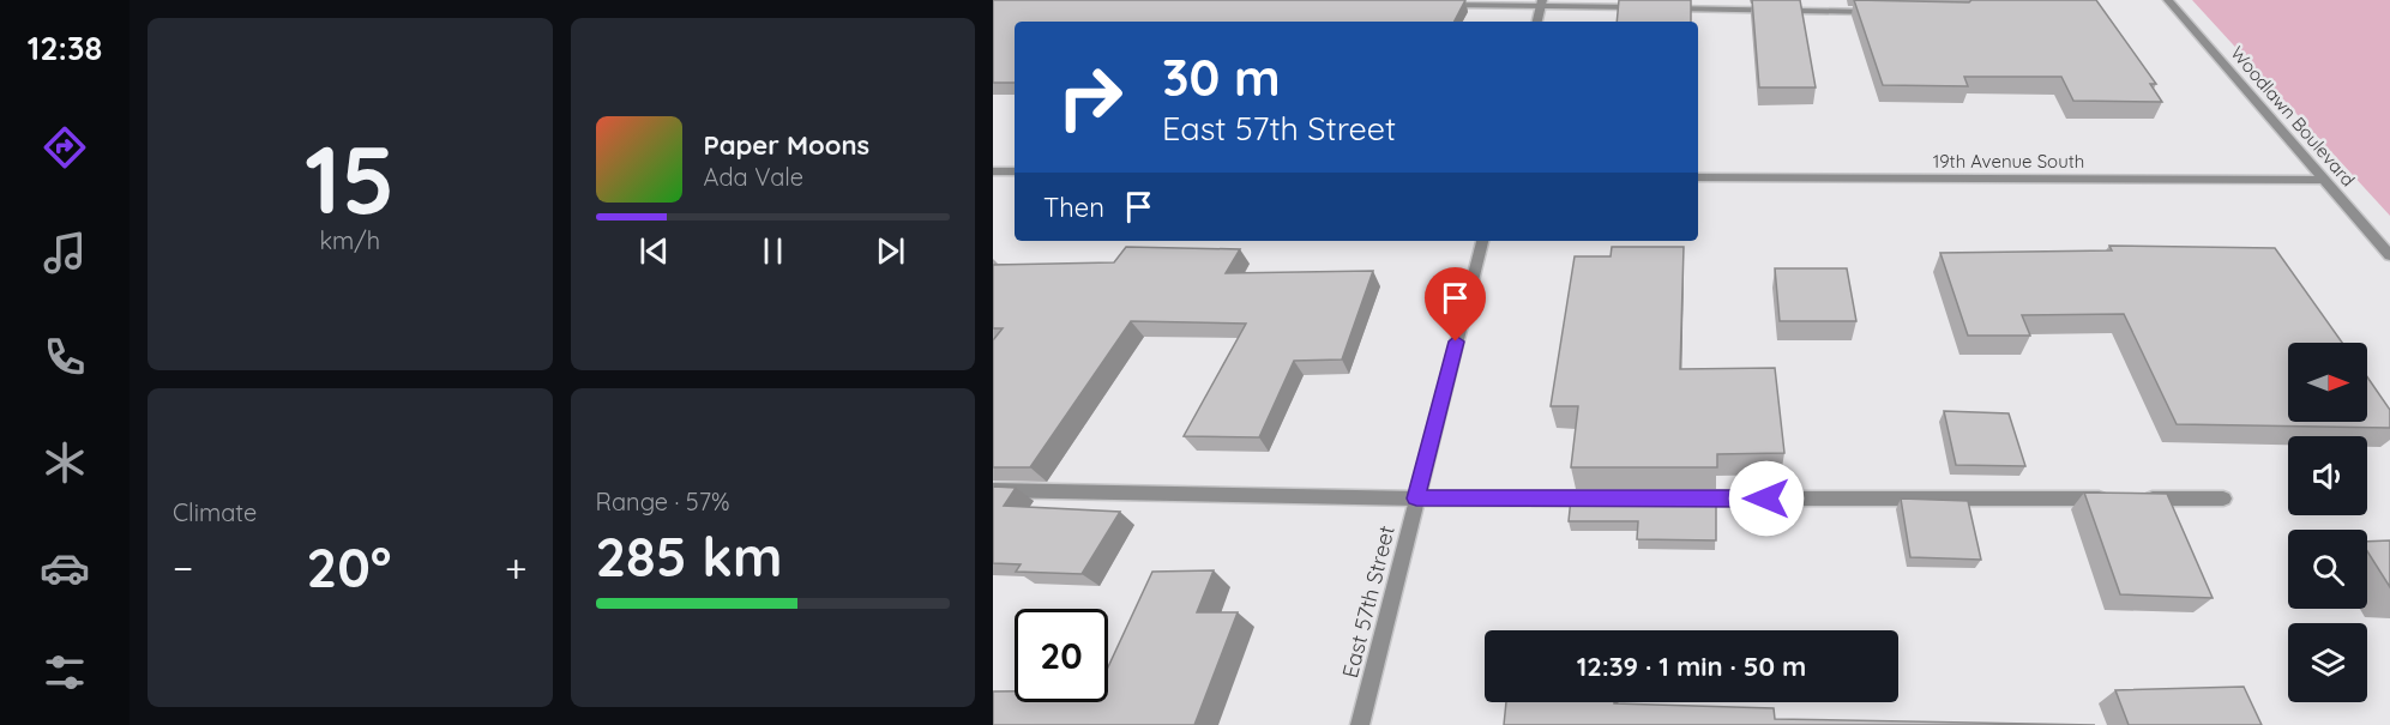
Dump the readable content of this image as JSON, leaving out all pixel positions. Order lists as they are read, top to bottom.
{
  "streets": {
    "street": ["Woodlawn Boulevard", "19th Avenue South", "East 57th Street"]
  },
  "crossings": [
    ["Woodlawn Boulevard", "19th Avenue South"]
  ],
  "north": "right",
  "page": {
    "tabs": "12:38",
    "tile": [
      ["15", "km/h"],
      "Climate",
      ["Range · 57%", "285 km"]
    ],
    "turn": ["30 m", "East 57th Street"],
    "song": ["Paper Moons", "Ada Vale"],
    "then": "Then",
    "heat": ["−", "20°", "+"],
    "limit": "20",
    "trip": "12:39 · 1 min · 50 m"
  }
}
